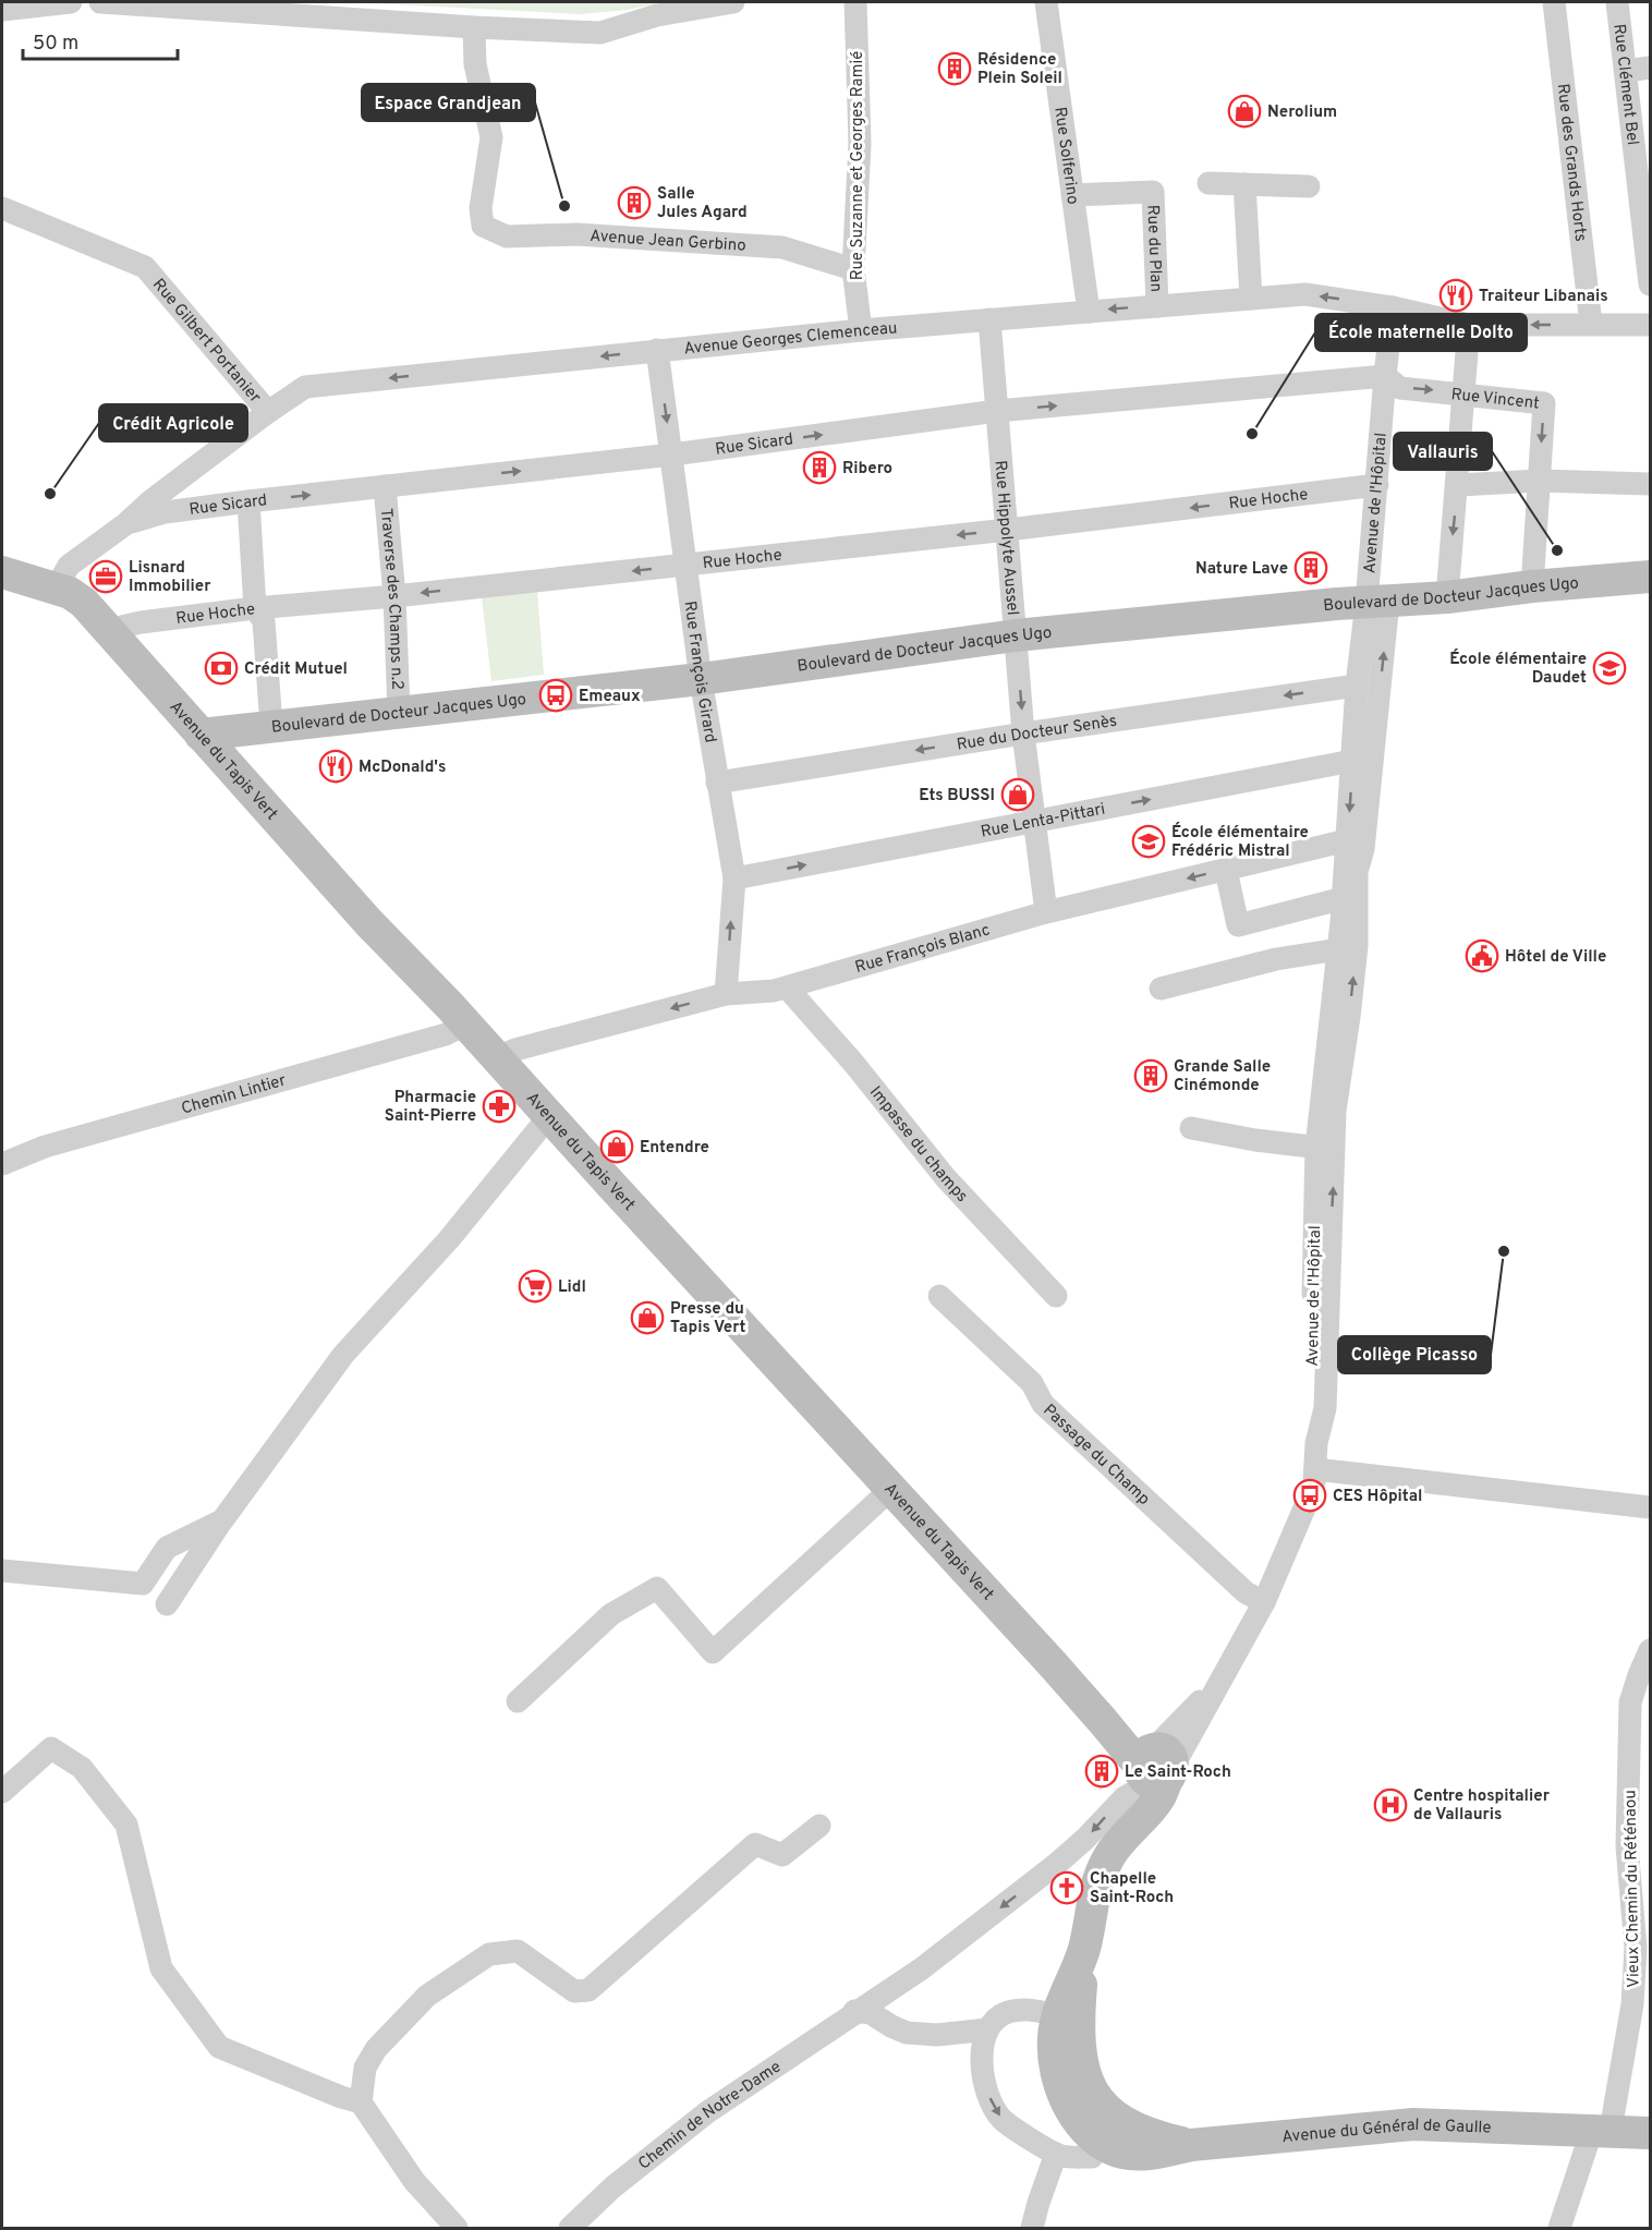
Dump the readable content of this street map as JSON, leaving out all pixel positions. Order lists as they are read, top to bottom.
{
  "streets": {
    "main road": ["Boulevard de Docteur Jacques Ugo", "Avenue du Tapis Vert", "Avenue du Général de Gaulle"],
    "street": [
      "Rue Clément Bel",
      "Rue Solferino",
      "Rue des Grands Horts",
      "Rue Suzanne et Georges Ramié",
      "Avenue Jean Gerbino",
      "Rue du Plan",
      "Avenue Georges Clemenceau",
      "Rue Gilbert Portanier",
      "Rue Vincent",
      "Rue Sicard",
      "Rue Hoche",
      "Avenue de l'Hôpital",
      "Rue Hippolyte Aussel",
      "Traverse des Champs n.2",
      "Rue François Girard",
      "Rue du Docteur Senès",
      "Rue Lenta-Pittari",
      "Rue François Blanc",
      "Chemin Lintier",
      "Impasse du champs",
      "Passage du Champ",
      "Vieux Chemin du Réténaou",
      "Chemin de Notre-Dame"
    ]
  },
  "crossings": [
    ["Rue Solferino", "Rue du Plan"],
    ["Rue Solferino", "Avenue Georges Clemenceau"],
    ["Rue des Grands Horts", "Avenue Georges Clemenceau"],
    ["Rue Suzanne et Georges Ramié", "Avenue Jean Gerbino"],
    ["Rue Suzanne et Georges Ramié", "Avenue Georges Clemenceau"],
    ["Rue du Plan", "Avenue Georges Clemenceau"],
    ["Avenue Georges Clemenceau", "Rue Gilbert Portanier"],
    ["Avenue Georges Clemenceau", "Rue Sicard"],
    ["Avenue Georges Clemenceau", "Avenue de l'Hôpital"],
    ["Avenue Georges Clemenceau", "Rue Hippolyte Aussel"],
    ["Avenue Georges Clemenceau", "Rue François Girard"],
    ["Avenue Georges Clemenceau", "Avenue du Tapis Vert"],
    ["Rue Vincent", "Rue Sicard"],
    ["Rue Vincent", "Avenue de l'Hôpital"],
    ["Rue Vincent", "Boulevard de Docteur Jacques Ugo"],
    ["Rue Sicard", "Avenue de l'Hôpital"],
    ["Rue Sicard", "Rue Hippolyte Aussel"],
    ["Rue Sicard", "Traverse des Champs n.2"],
    ["Rue Sicard", "Rue François Girard"],
    ["Rue Hoche", "Avenue de l'Hôpital"],
    ["Rue Hoche", "Rue Hippolyte Aussel"],
    ["Rue Hoche", "Traverse des Champs n.2"],
    ["Rue Hoche", "Rue François Girard"],
    ["Rue Hoche", "Avenue du Tapis Vert"],
    ["Avenue de l'Hôpital", "Boulevard de Docteur Jacques Ugo"],
    ["Avenue de l'Hôpital", "Rue du Docteur Senès"],
    ["Avenue de l'Hôpital", "Avenue du Tapis Vert"],
    ["Avenue de l'Hôpital", "Rue Lenta-Pittari"],
    ["Avenue de l'Hôpital", "Rue François Blanc"],
    ["Avenue de l'Hôpital", "Passage du Champ"],
    ["Avenue de l'Hôpital", "Chemin de Notre-Dame"],
    ["Rue Hippolyte Aussel", "Boulevard de Docteur Jacques Ugo"],
    ["Rue Hippolyte Aussel", "Rue du Docteur Senès"],
    ["Rue Hippolyte Aussel", "Rue Lenta-Pittari"],
    ["Rue Hippolyte Aussel", "Rue François Blanc"],
    ["Boulevard de Docteur Jacques Ugo", "Traverse des Champs n.2"],
    ["Boulevard de Docteur Jacques Ugo", "Rue François Girard"],
    ["Boulevard de Docteur Jacques Ugo", "Avenue du Tapis Vert"],
    ["Rue François Girard", "Rue du Docteur Senès"],
    ["Rue François Girard", "Rue Lenta-Pittari"],
    ["Rue François Girard", "Rue François Blanc"],
    ["Avenue du Tapis Vert", "Rue François Blanc"],
    ["Avenue du Tapis Vert", "Chemin Lintier"],
    ["Avenue du Tapis Vert", "Chemin de Notre-Dame"],
    ["Rue François Blanc", "Impasse du champs"],
    ["Vieux Chemin du Réténaou", "Avenue du Général de Gaulle"]
  ],
  "one_way": [
    "Avenue Georges Clemenceau",
    "Rue Sicard",
    "Rue Hoche",
    "Rue du Docteur Senès",
    "Rue François Blanc",
    "Chemin de Notre-Dame"
  ],
  "places": {
    "building": [
      "Résidence Plein Soleil",
      "Salle Jules Agard",
      "Ribero",
      "Nature Lave",
      "Grande Salle Cinémonde",
      "Le Saint-Roch"
    ],
    "shop": [
      "Nerolium",
      "Ets BUSSI",
      "Entendre",
      "Presse du Tapis Vert"
    ],
    "other": [
      "Espace Grandjean",
      "École maternelle Dolto",
      "Crédit Agricole",
      "Vallauris",
      "Collège Picasso"
    ],
    "restaurant": ["Traiteur Libanais", "McDonald's"],
    "office": ["Lisnard Immobilier"],
    "bank": ["Crédit Mutuel"],
    "school or university": ["École élémentaire Daudet", "École élémentaire Frédéric Mistral"],
    "bus stop": ["Emeaux", "CES Hôpital"],
    "public building": ["Hôtel de Ville"],
    "pharmacy": ["Pharmacie Saint-Pierre"],
    "supermarket": ["Lidl"],
    "hospital": ["Centre hospitalier de Vallauris"],
    "church": ["Chapelle Saint-Roch"]
  },
  "scale_bar": "50 m"
}
